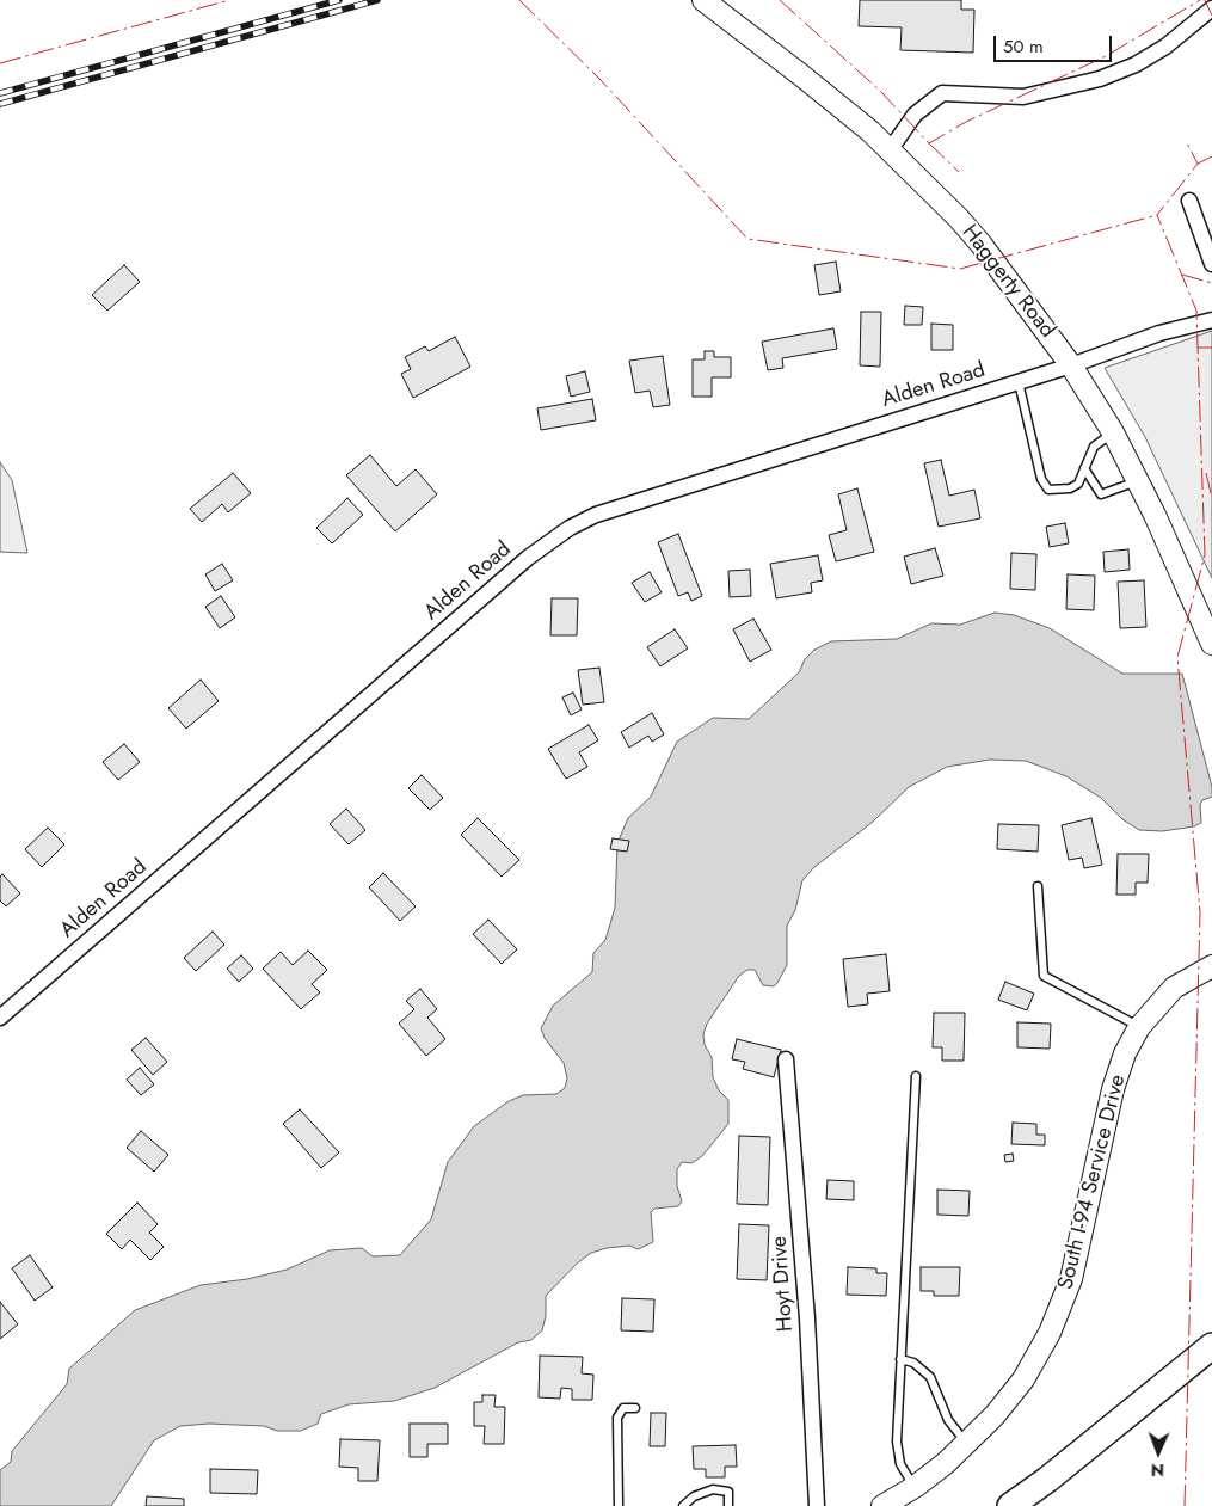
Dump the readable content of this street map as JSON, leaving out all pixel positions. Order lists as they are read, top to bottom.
{
  "streets": {
    "main road": ["Haggerty Road", "South I-94 Service Drive"],
    "street": ["Alden Road", "Hoyt Drive"]
  },
  "crossings": [
    ["Haggerty Road", "Alden Road"]
  ],
  "scale_bar": "50 m",
  "north": "bottom"
}
